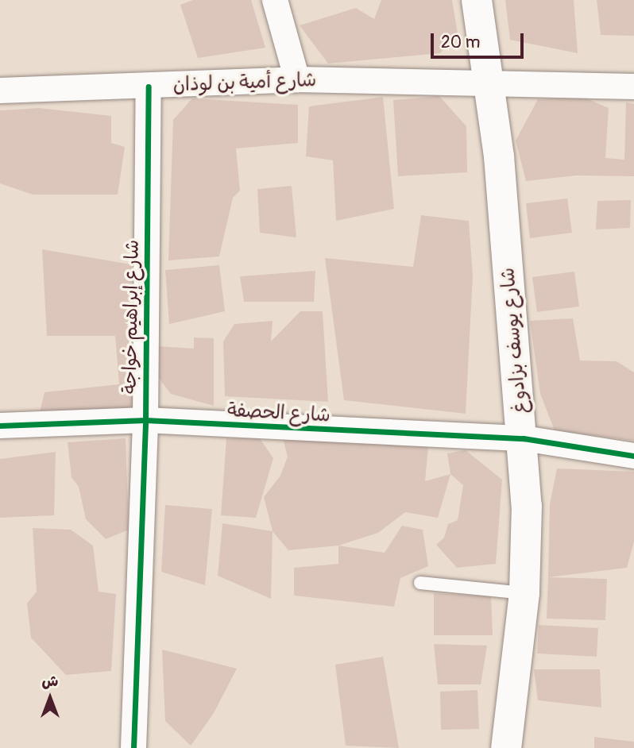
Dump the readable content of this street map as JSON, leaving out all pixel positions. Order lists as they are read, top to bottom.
{
  "streets": {
    "main road": ["شارع يوسف بزادوغ"],
    "street": ["شارع أمية بن لوذان", "شارع إبراهيم خواجة", "شارع الحصفة"]
  },
  "crossings": [
    ["شارع أمية بن لوذان", "شارع إبراهيم خواجة"],
    ["شارع أمية بن لوذان", "شارع يوسف بزادوغ"],
    ["شارع إبراهيم خواجة", "شارع الحصفة"],
    ["شارع يوسف بزادوغ", "شارع الحصفة"]
  ],
  "scale_bar": "20 m",
  "north": "top"
}
